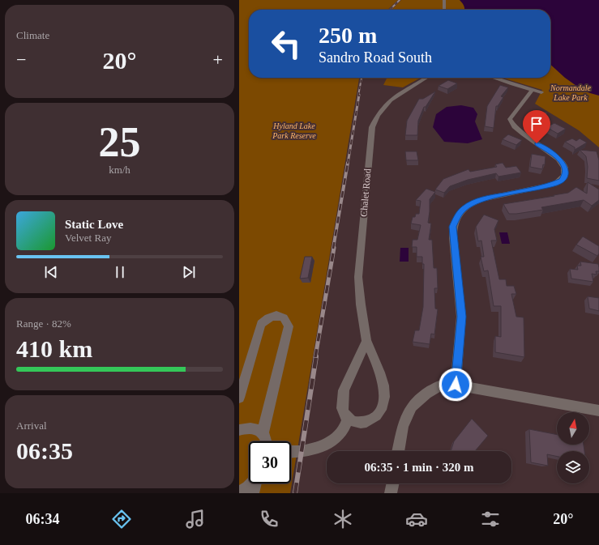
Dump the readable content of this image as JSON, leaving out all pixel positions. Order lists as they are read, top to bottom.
{
  "streets": {
    "street": ["Chalet Road"]
  },
  "parks": ["Normandale Lake Park", "Hyland Lake Park Reserve"],
  "north": "top",
  "page": {
    "tile": [
      "Climate",
      ["25", "km/h"],
      ["Range · 82%", "410 km"],
      ["Arrival", "06:35"]
    ],
    "turn": ["250 m", "Sandro Road South"],
    "heat": ["−", "20°", "+"],
    "song": ["Static Love", "Velvet Ray"],
    "limit": "30",
    "trip": "06:35 · 1 min · 320 m",
    "tabs": ["06:34", "20°"]
  }
}
